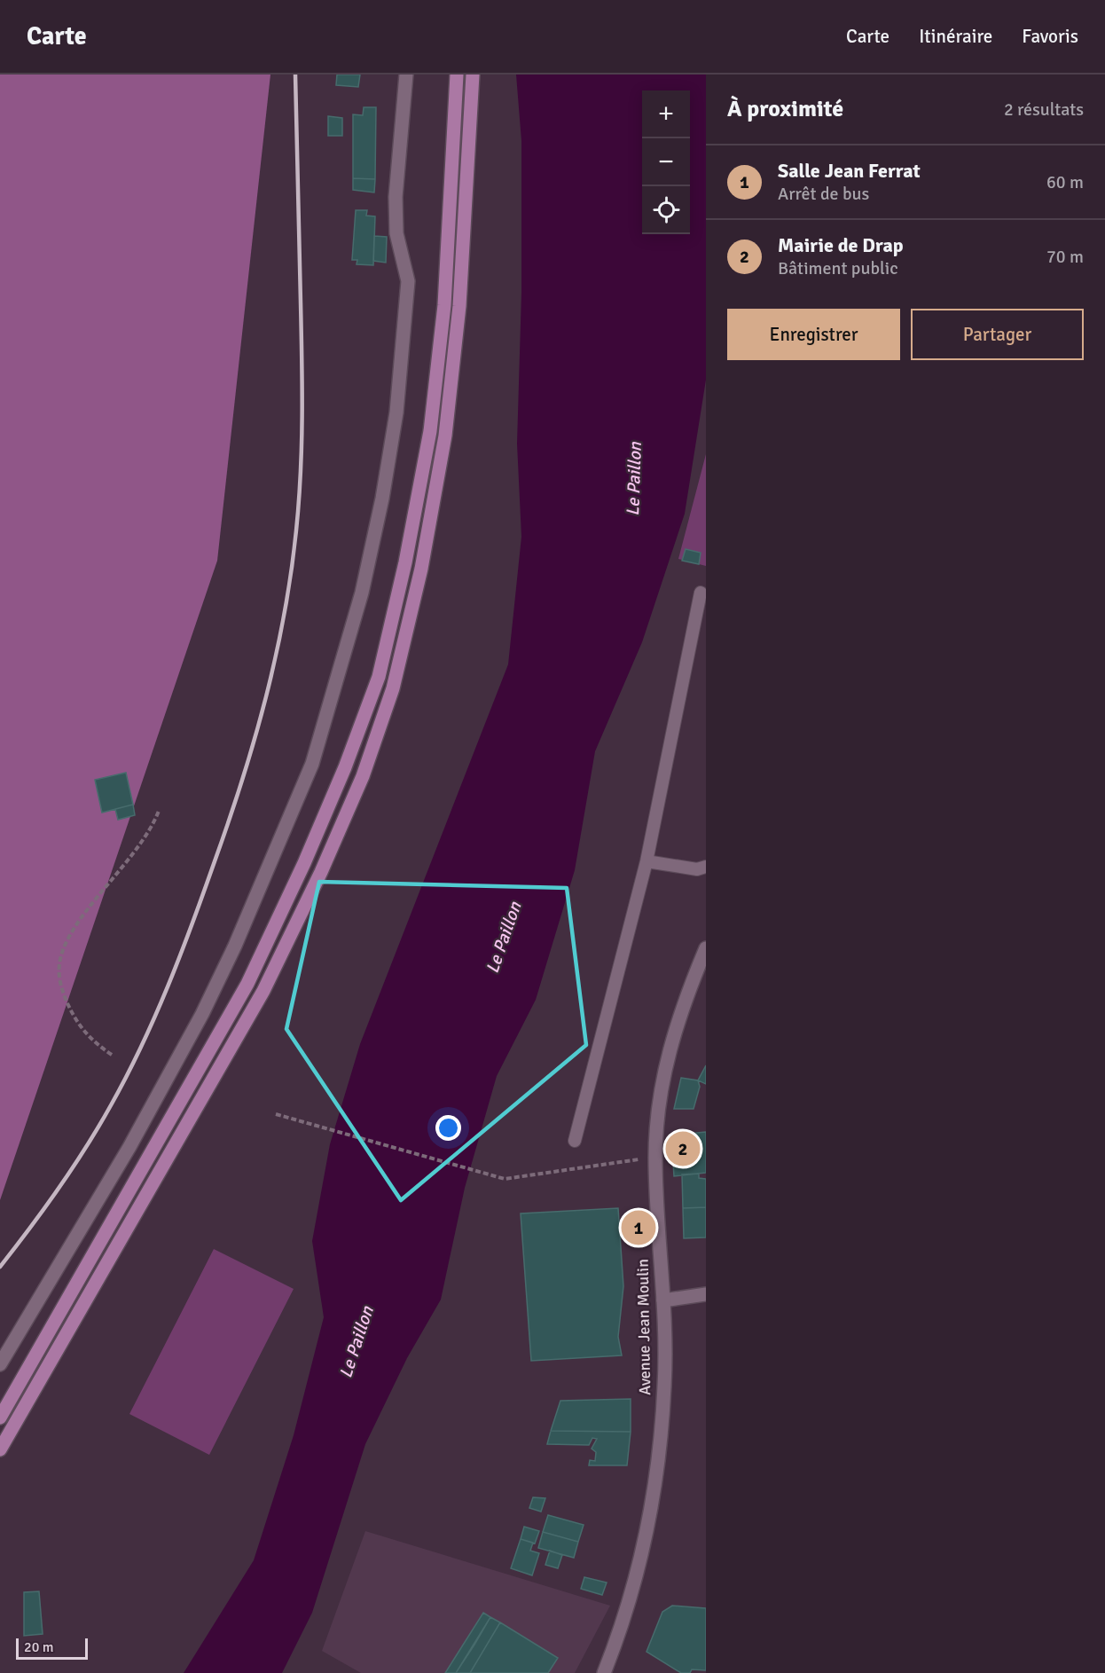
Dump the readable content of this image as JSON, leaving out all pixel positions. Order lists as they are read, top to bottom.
{
  "streets": {
    "street": ["Avenue Jean Moulin"]
  },
  "water": ["Le Paillon"],
  "scale_bar": "20 m",
  "page": {
    "header": "Carte",
    "nav": ["Carte", "Itinéraire", "Favoris"],
    "heading": ["À proximité", "2 résultats"],
    "map_buttons": ["+", "−"],
    "list": [
      {
        "mark": "1",
        "name": "Salle Jean Ferrat",
        "note": "Arrêt de bus",
        "value": "60 m"
      },
      {
        "mark": "2",
        "name": "Mairie de Drap",
        "note": "Bâtiment public",
        "value": "70 m"
      }
    ],
    "buttons": ["Enregistrer", "Partager"],
    "pins": ["2", "1"],
    "scale": "20 m"
  }
}
